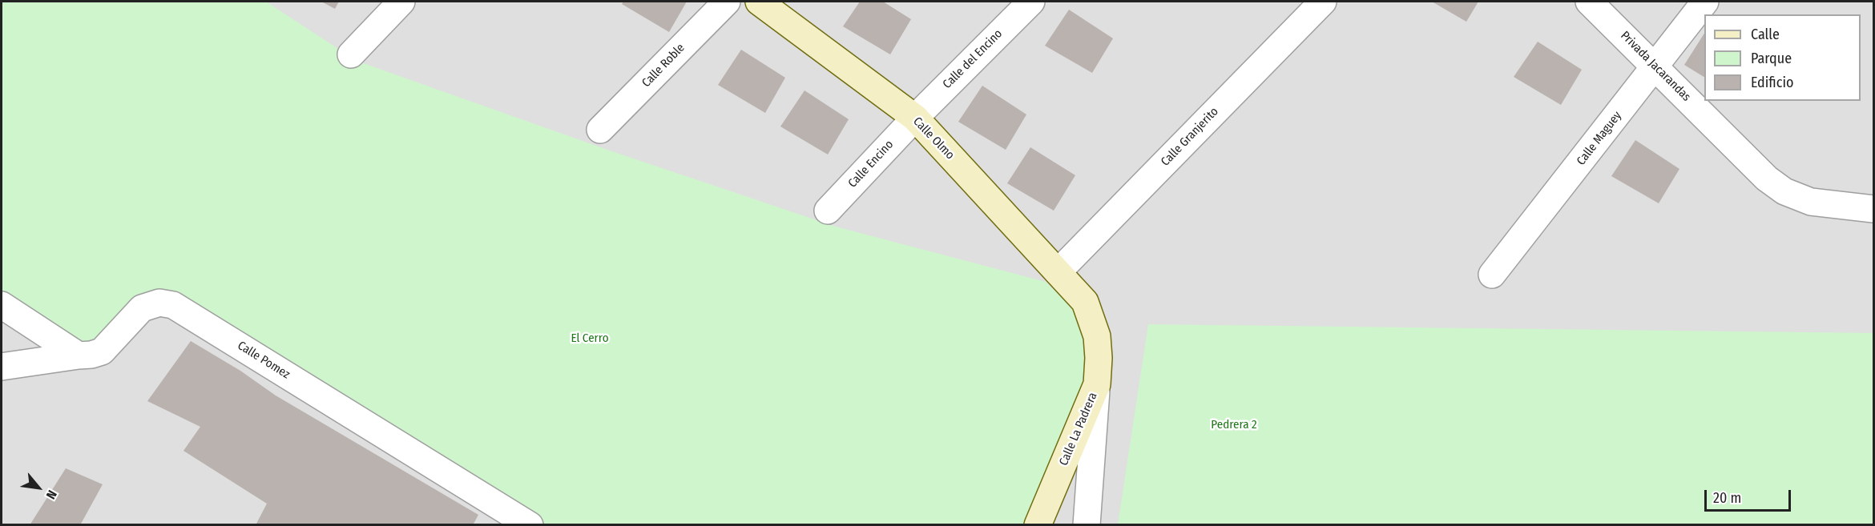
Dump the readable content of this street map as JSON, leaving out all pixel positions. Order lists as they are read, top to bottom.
{
  "streets": {
    "main road": ["Calle Olmo", "Calle La Padrera"],
    "street": [
      "Calle del Encino",
      "Calle Roble",
      "Privada Jacarandas",
      "Calle Granjerito",
      "Calle Maguey",
      "Calle Encino",
      "Calle Pomez"
    ]
  },
  "crossings": [
    ["Calle del Encino", "Calle Olmo"],
    ["Calle del Encino", "Calle Encino"],
    ["Privada Jacarandas", "Calle Maguey"],
    ["Calle Granjerito", "Calle Olmo"],
    ["Calle Olmo", "Calle Encino"],
    ["Calle Olmo", "Calle La Padrera"]
  ],
  "parks": ["El Cerro", "Pedrera 2"],
  "legend": ["Calle", "Parque", "Edificio"],
  "scale_bar": "20 m",
  "north": "bottom right"
}
